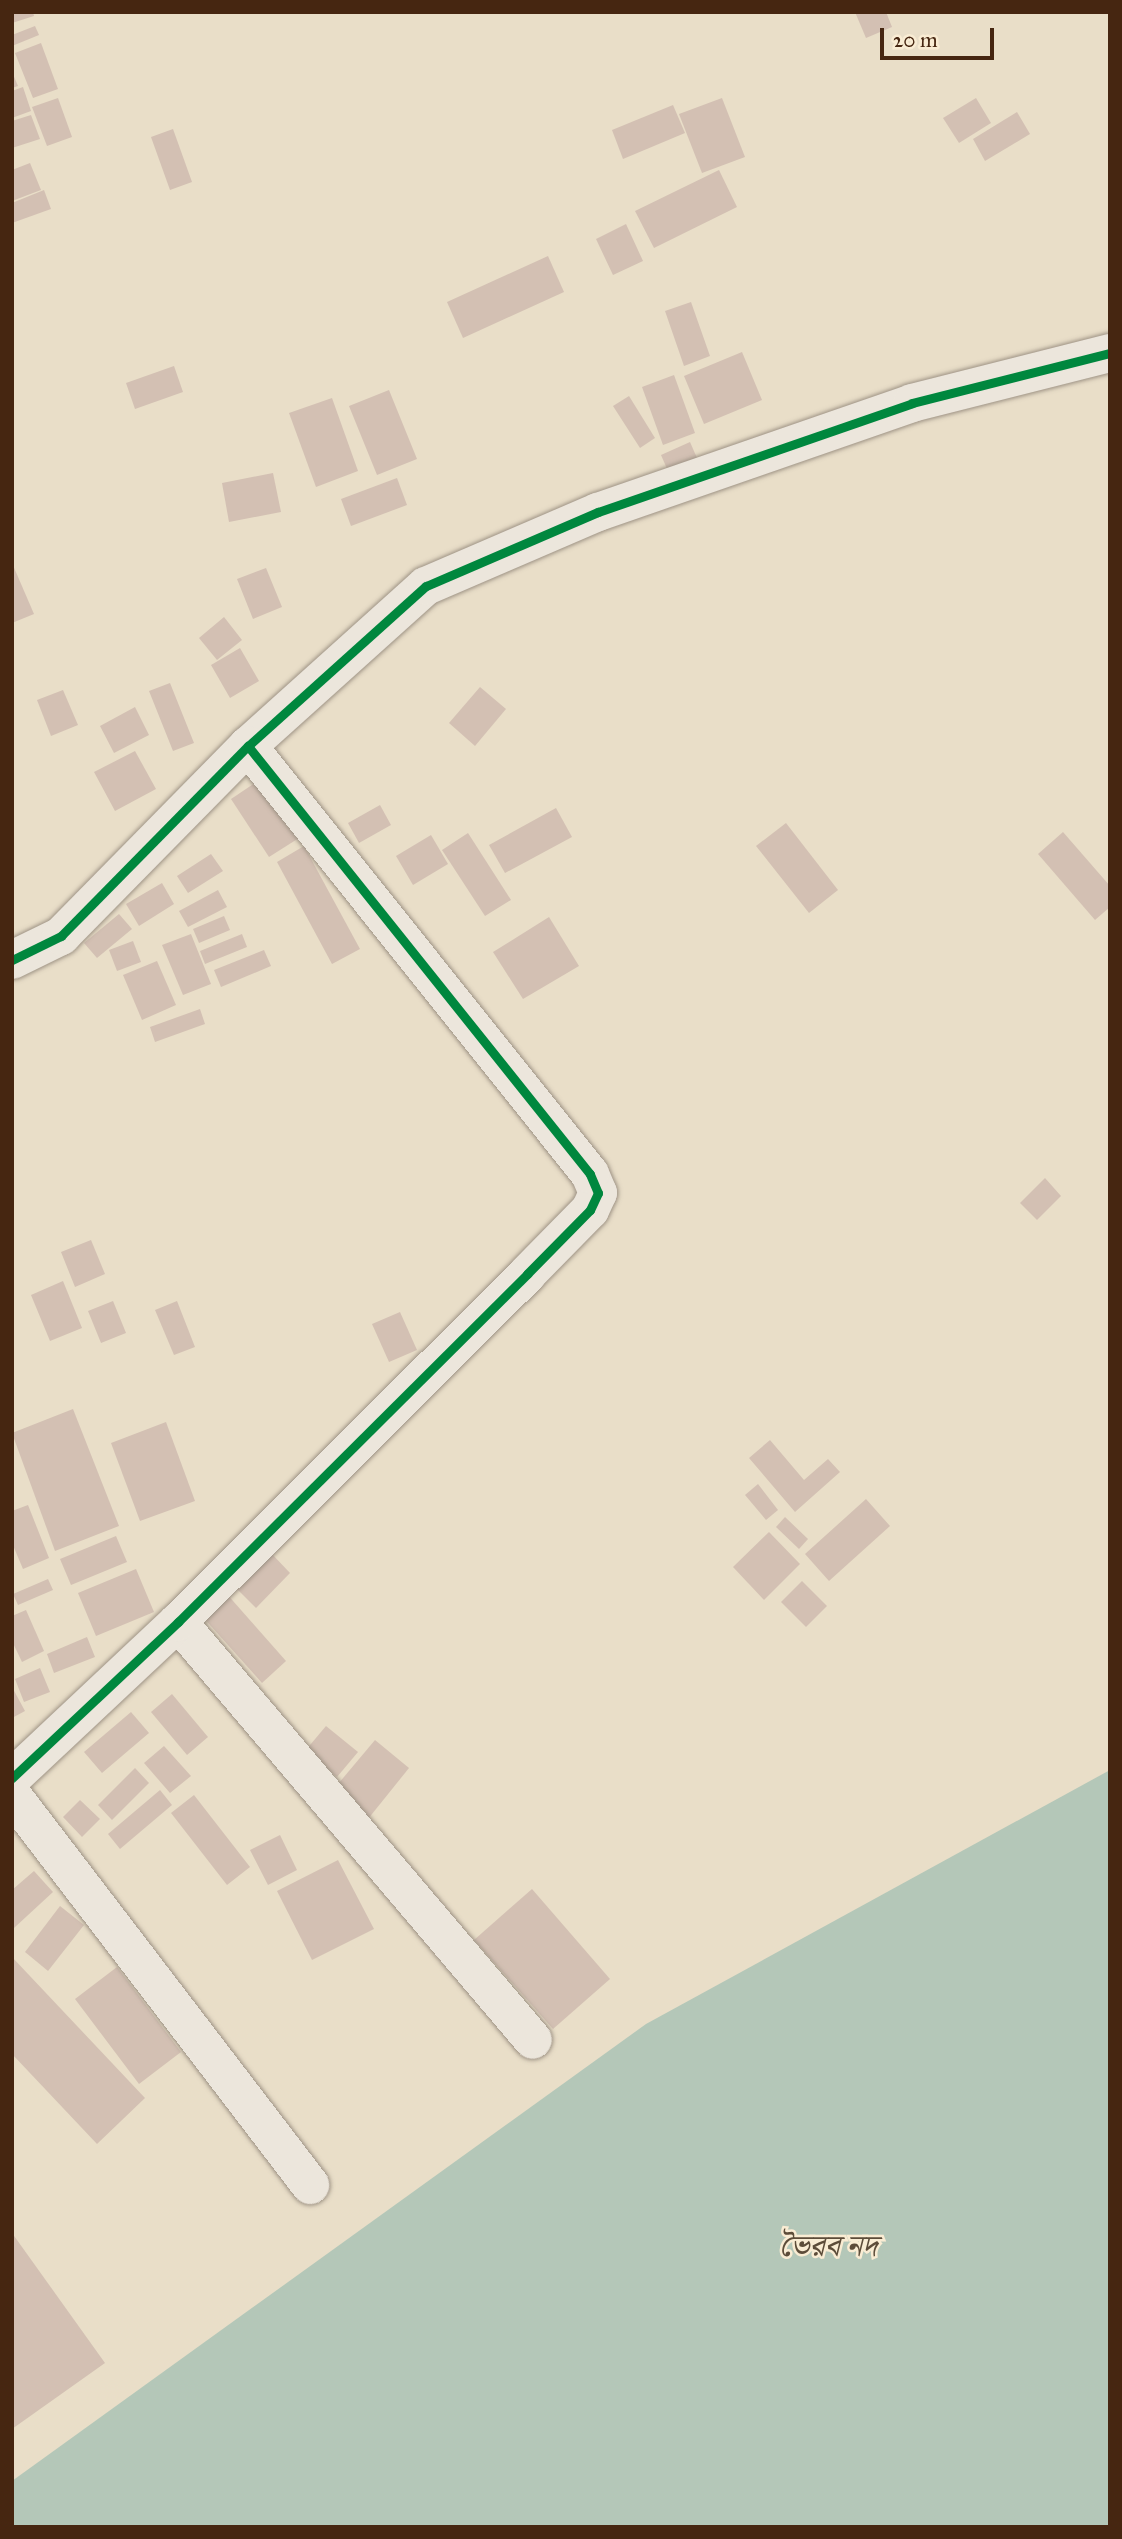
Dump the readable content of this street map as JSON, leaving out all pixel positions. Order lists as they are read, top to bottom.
{
  "water": ["ভৈরব নদ"],
  "scale_bar": "20 m"
}
